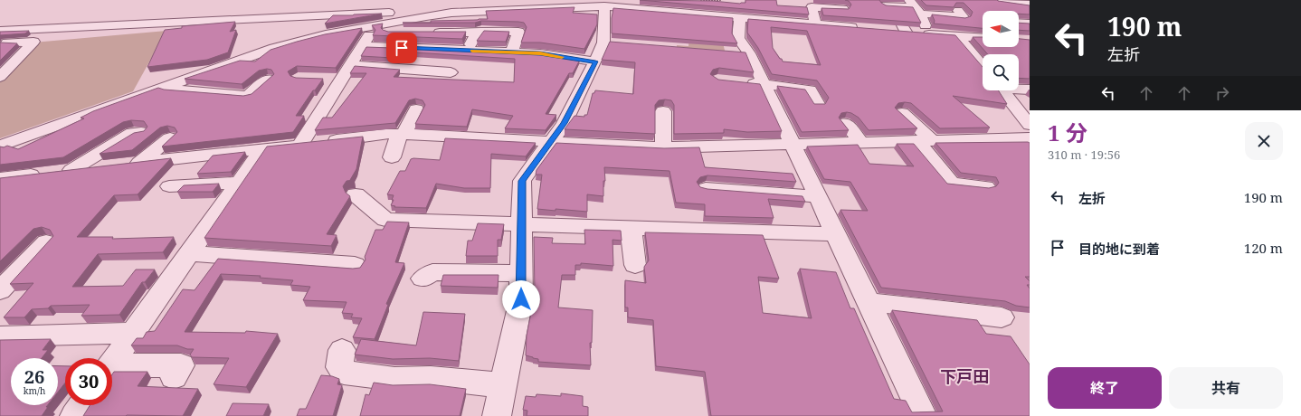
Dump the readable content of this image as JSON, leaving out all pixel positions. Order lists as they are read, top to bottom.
{
  "districts": ["下戸田"],
  "north": "left",
  "page": {
    "turn": ["190 m", "左折"],
    "heading": ["1 分", "310 m · 19:56"],
    "list": [
      {
        "name": "左折",
        "value": "190 m"
      },
      {
        "name": "目的地に到着",
        "value": "120 m"
      }
    ],
    "speed": "26 km/h",
    "limit": "30",
    "buttons": ["終了", "共有"]
  }
}
